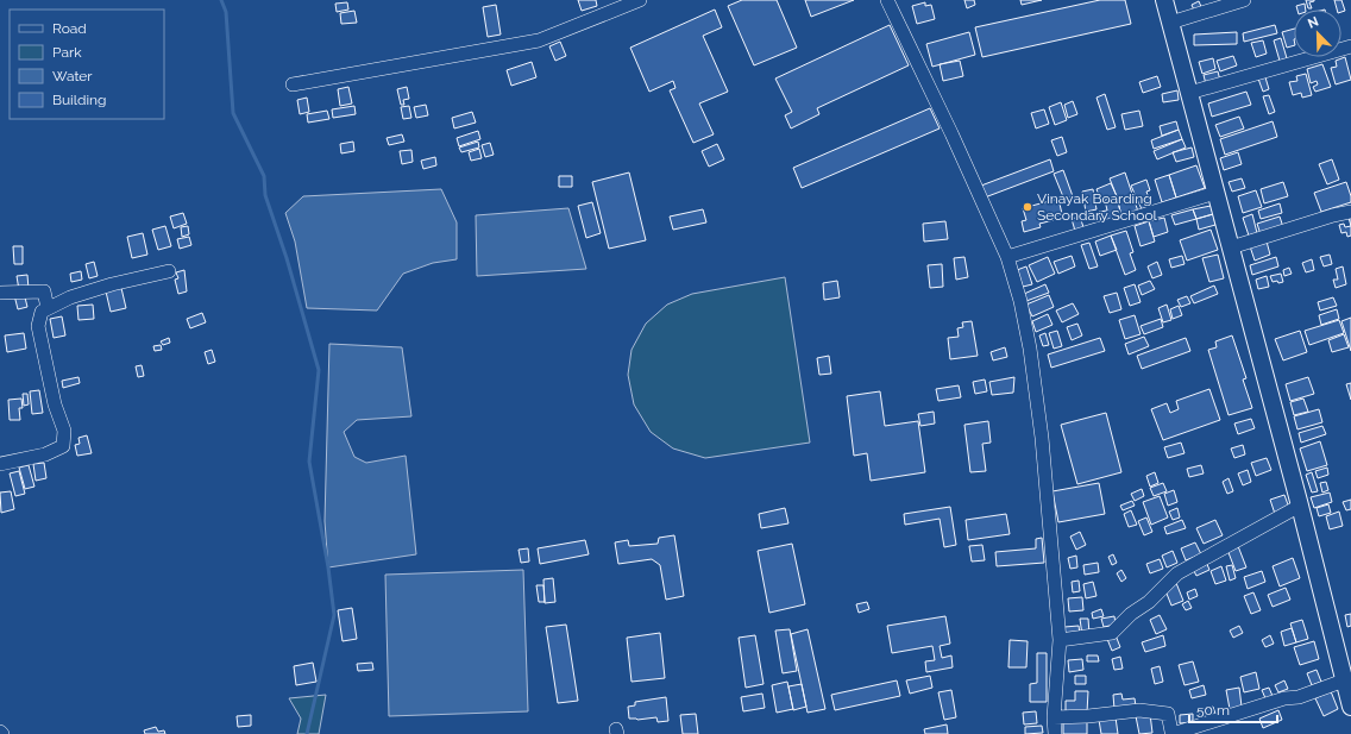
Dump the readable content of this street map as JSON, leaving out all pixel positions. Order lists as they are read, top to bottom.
{
  "places": ["Vinayak Boarding Secondary School"],
  "legend": [
    "Road",
    "Park",
    "Water",
    "Building"
  ],
  "scale_bar": "50 m",
  "north": "top left"
}
